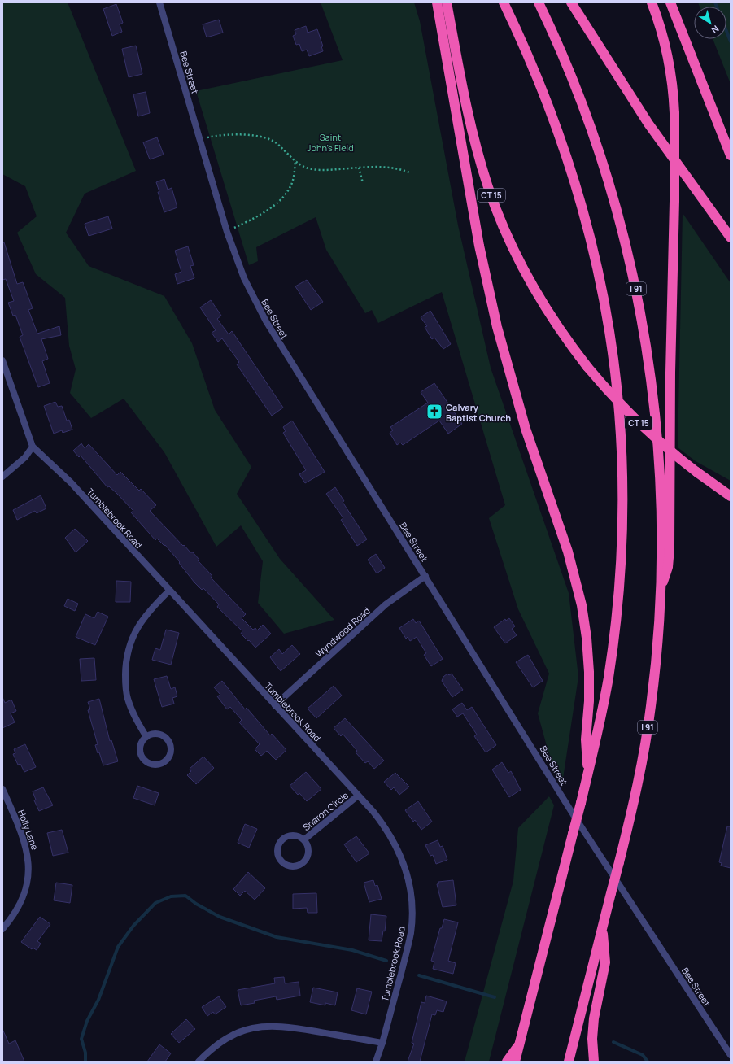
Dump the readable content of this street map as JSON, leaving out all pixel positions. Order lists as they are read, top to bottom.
{
  "streets": {
    "highway": ["CT 15", "I 91"],
    "street": [
      "Bee Street",
      "Tumblebrook Road",
      "Wyndwood Road",
      "Sharon Circle",
      "Holly Lane"
    ]
  },
  "crossings": [
    ["Bee Street", "Wyndwood Road"],
    ["Tumblebrook Road", "Wyndwood Road"],
    ["Tumblebrook Road", "Sharon Circle"]
  ],
  "parks": ["Saint John's Field"],
  "places": {
    "church": ["Calvary Baptist Church"]
  },
  "north": "bottom right"
}
